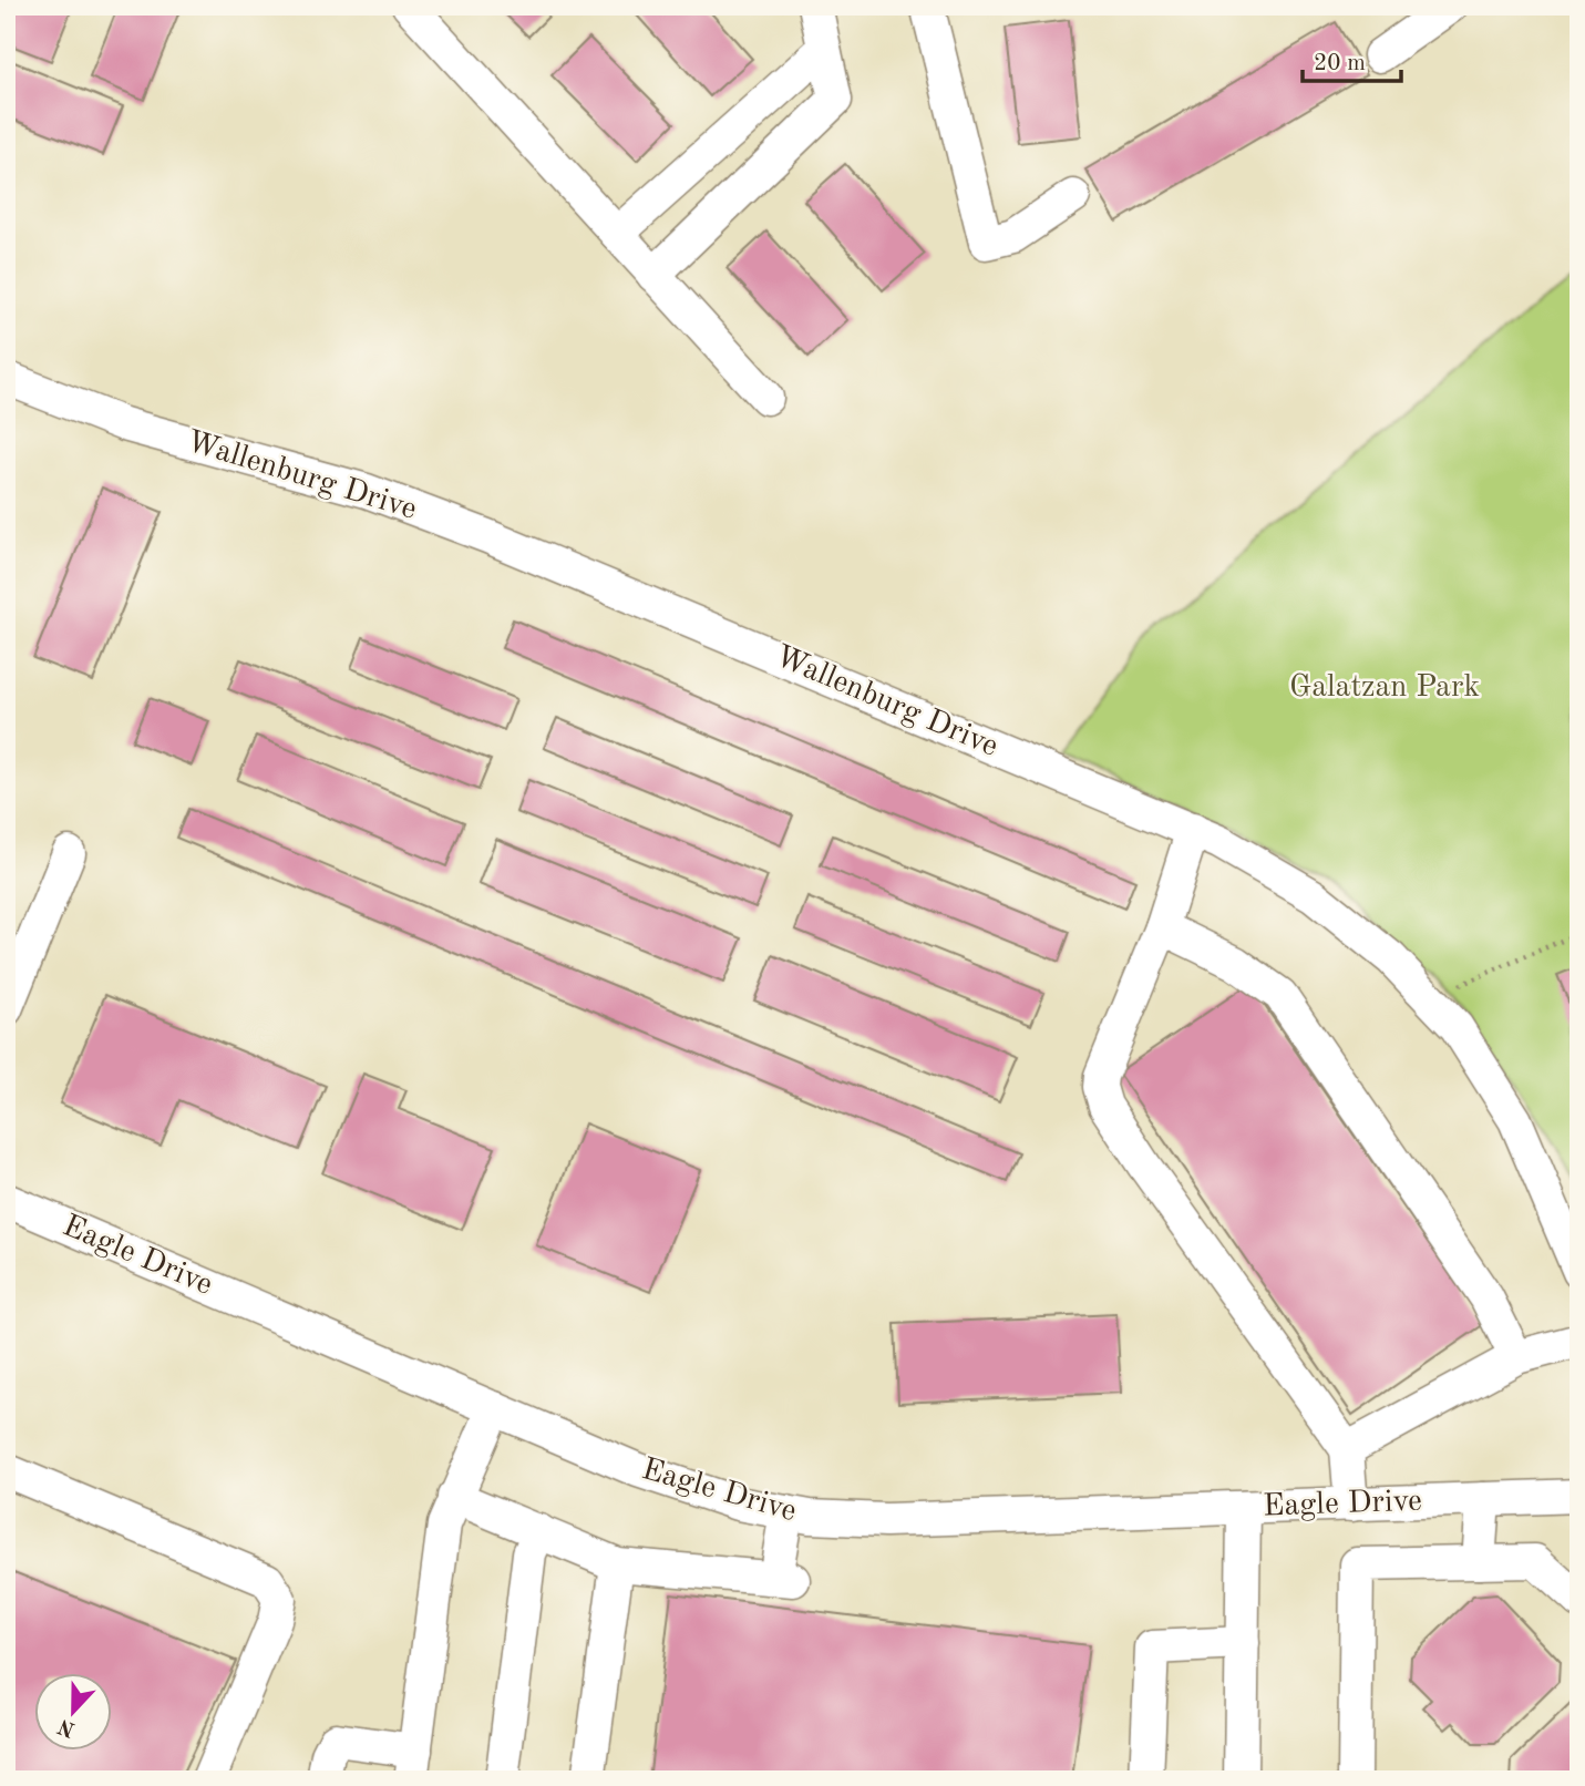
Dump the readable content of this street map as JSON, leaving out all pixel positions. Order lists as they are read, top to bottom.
{
  "streets": {
    "street": ["Wallenburg Drive", "Eagle Drive"]
  },
  "parks": ["Galatzan Park"],
  "scale_bar": "20 m",
  "north": "bottom"
}
